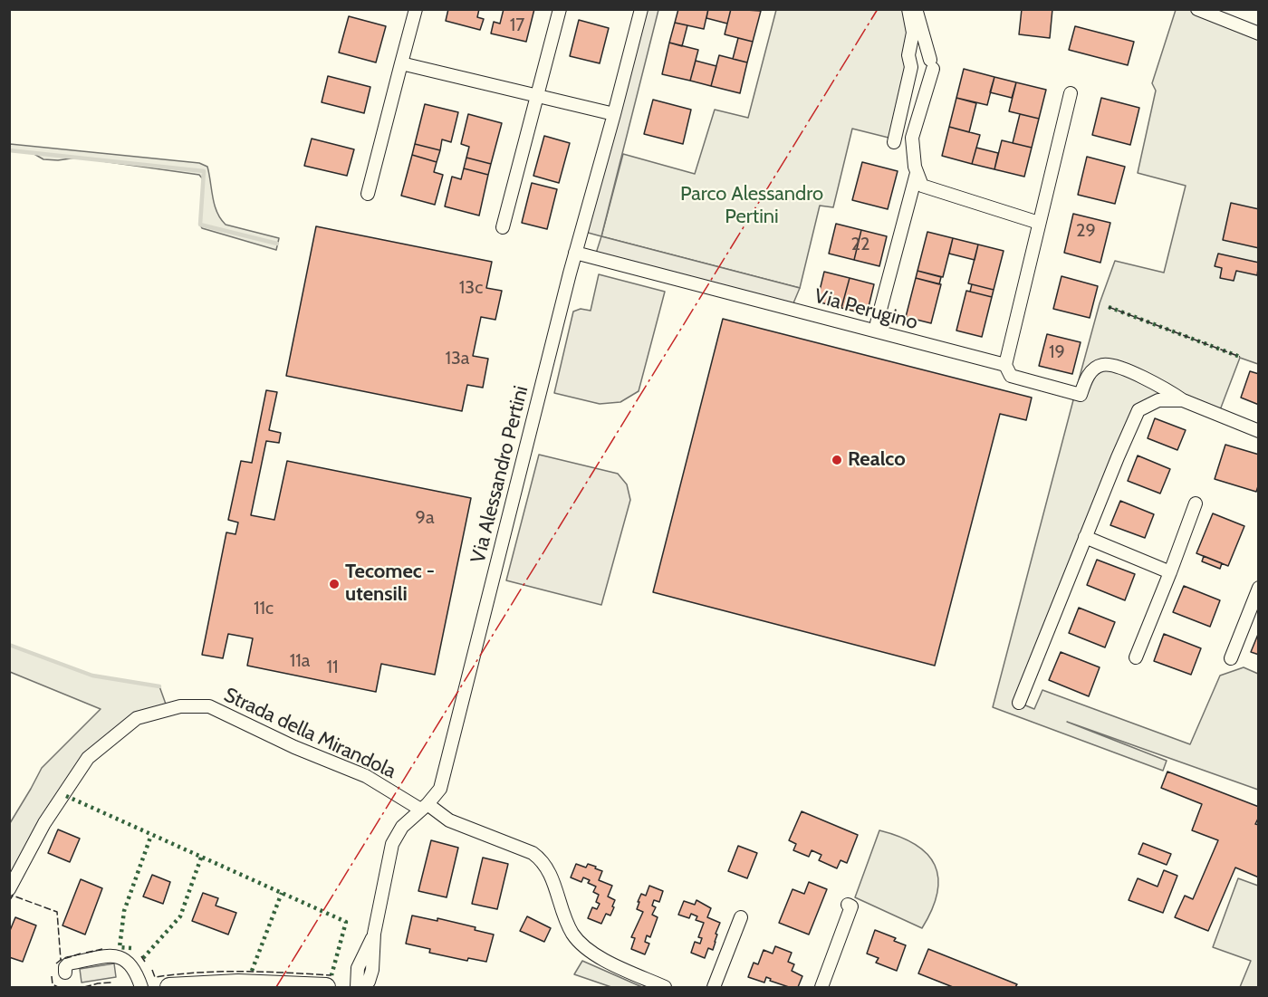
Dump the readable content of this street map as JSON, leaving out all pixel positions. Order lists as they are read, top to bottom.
{
  "streets": {
    "street": ["Via Perugino", "Via Alessandro Pertini", "Strada della Mirandola"]
  },
  "crossings": [
    ["Via Perugino", "Via Alessandro Pertini"],
    ["Via Alessandro Pertini", "Strada della Mirandola"]
  ],
  "parks": ["Parco Alessandro Pertini"],
  "places": ["Realco", "Tecomec - utensili"],
  "house_numbers": [
    "17",
    "29",
    "22",
    "13c",
    "19",
    "13a",
    "9a",
    "11c",
    "11a",
    "11"
  ]
}
